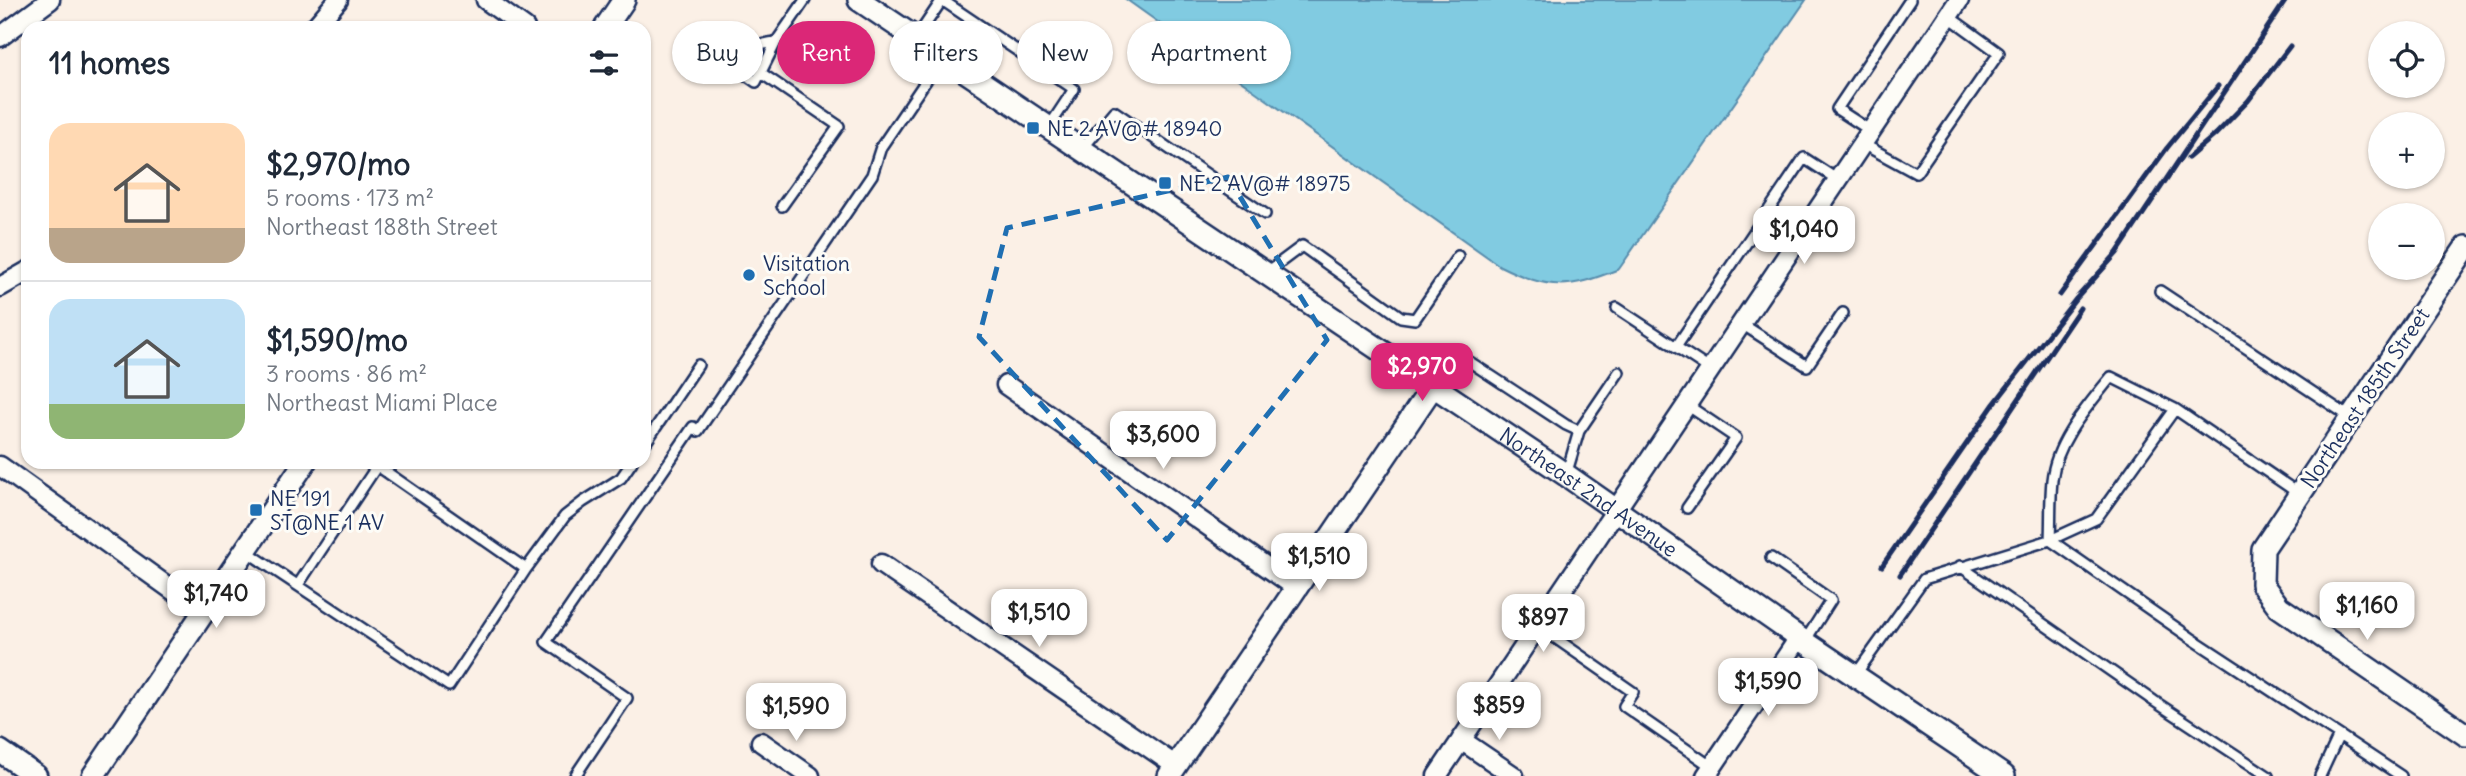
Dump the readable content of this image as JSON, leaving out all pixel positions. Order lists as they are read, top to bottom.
{
  "streets": {
    "street": ["Northeast 185th Street", "Northeast 2nd Avenue"]
  },
  "places": {
    "transit": ["NE 2 AV@# 18940", "NE 2 AV@# 18975", "NE 191 ST@NE 1 AV"],
    "other": ["Visitation School"]
  },
  "page": {
    "map_buttons": ["+", "−"],
    "chip": [
      "Buy",
      "Rent",
      "Filters",
      "New",
      "Apartment"
    ],
    "heading": "11 homes",
    "list": [
      {
        "name": "$2,970/mo",
        "note": "5 rooms · 173 m² · Northeast 188th Street"
      },
      {
        "name": "$1,590/mo",
        "note": "3 rooms · 86 m² · Northeast Miami Place"
      }
    ],
    "price": [
      "$1,040",
      "$2,970",
      "$3,600",
      "$1,510",
      "$1,740",
      "$1,160",
      "$1,510",
      "$897",
      "$1,590",
      "$859",
      "$1,590"
    ]
  }
}
